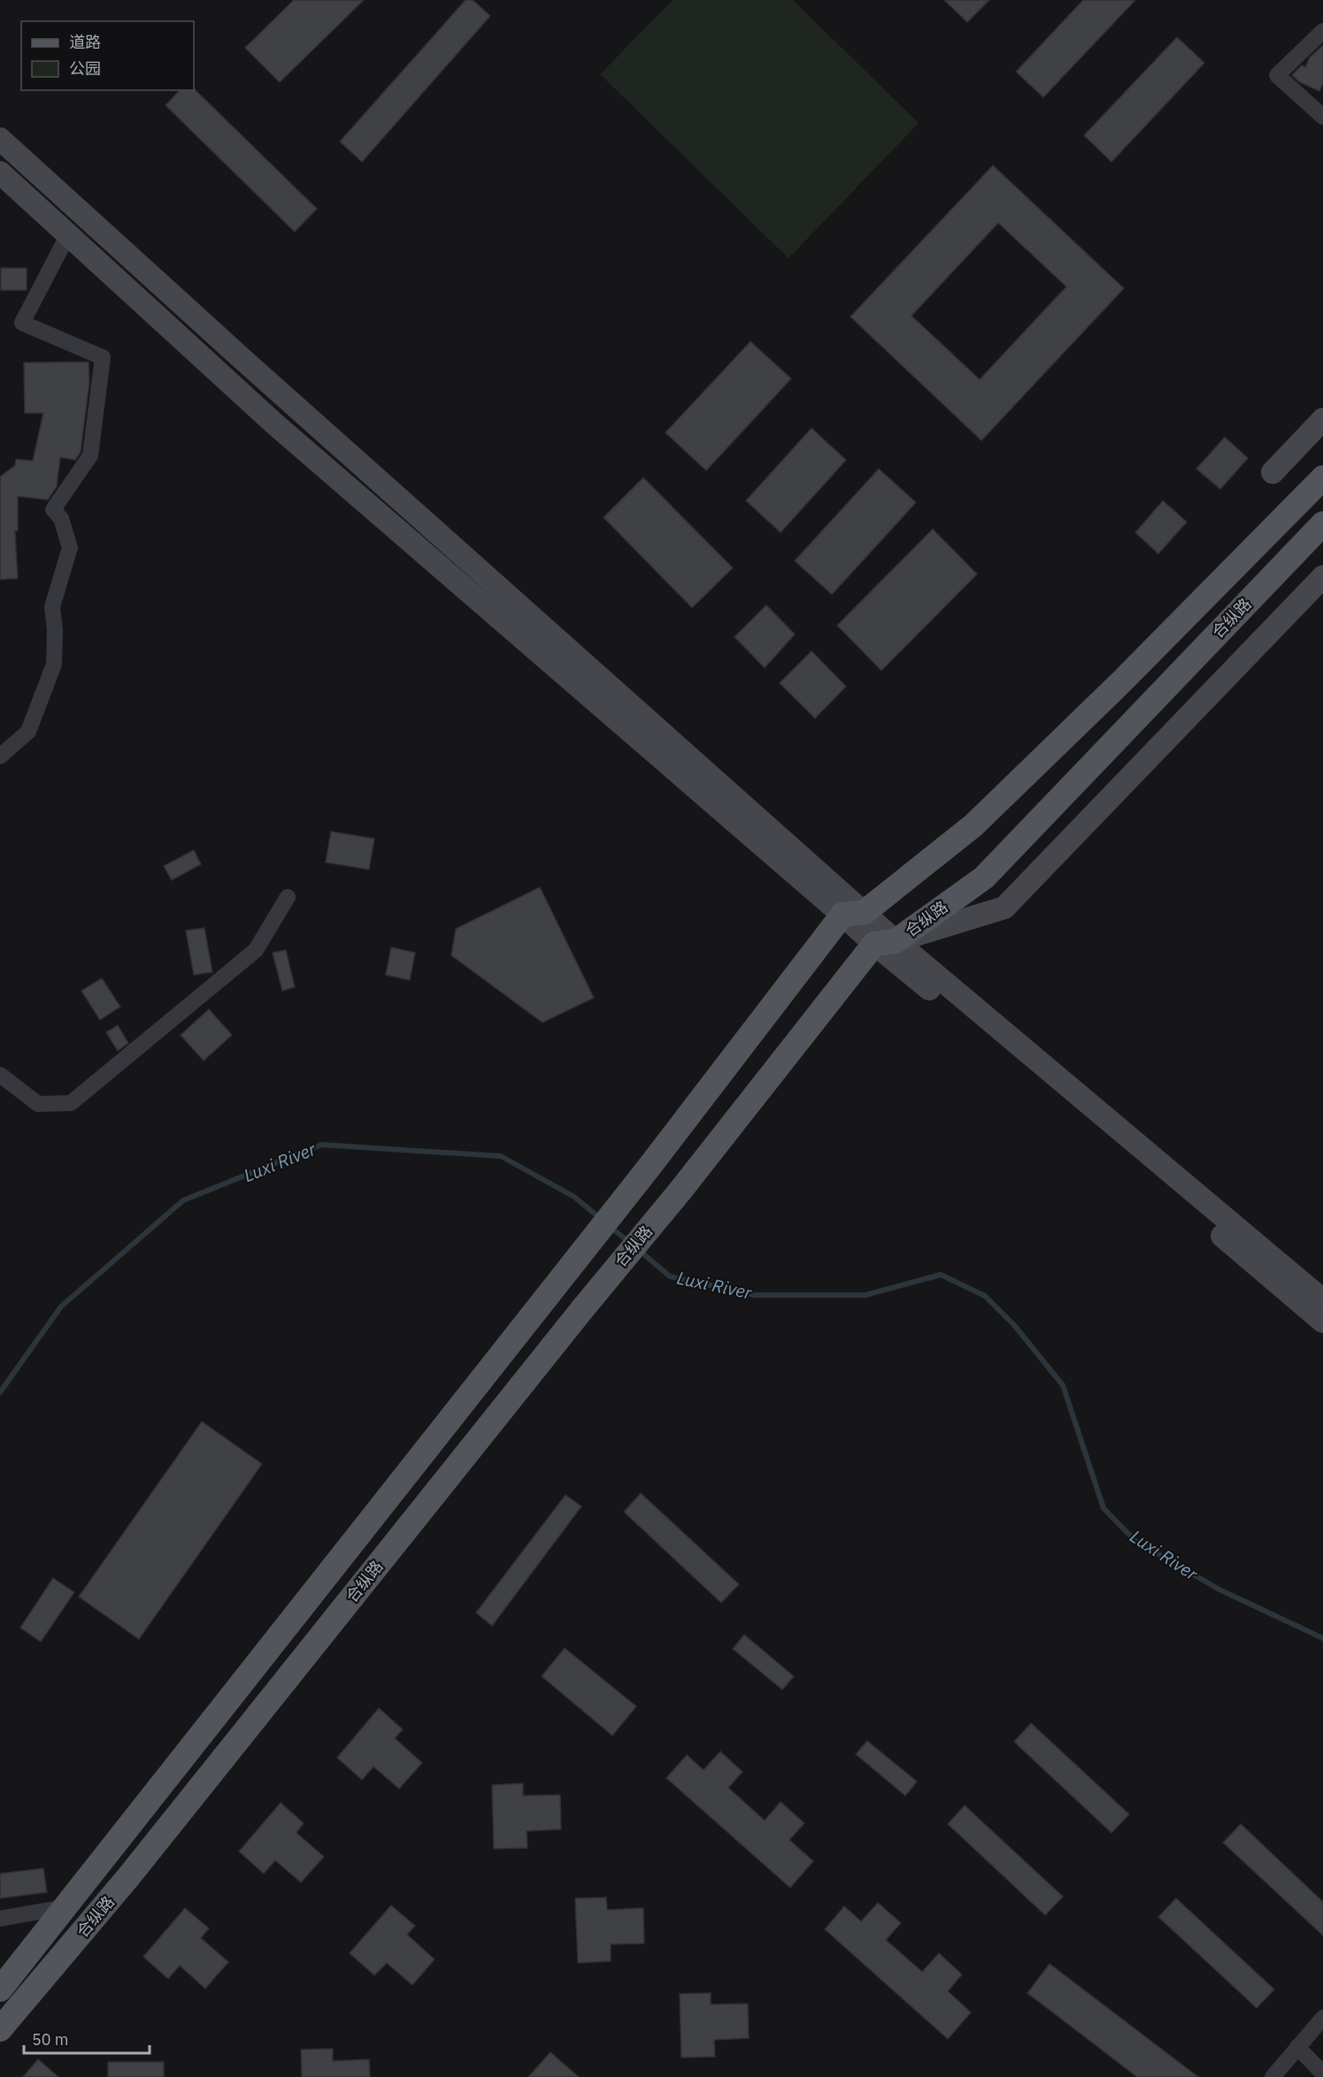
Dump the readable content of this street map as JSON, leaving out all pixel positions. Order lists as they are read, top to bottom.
{
  "streets": {
    "main road": ["合纵路"]
  },
  "water": ["Luxi River"],
  "legend": ["道路", "公园"],
  "scale_bar": "50 m"
}
